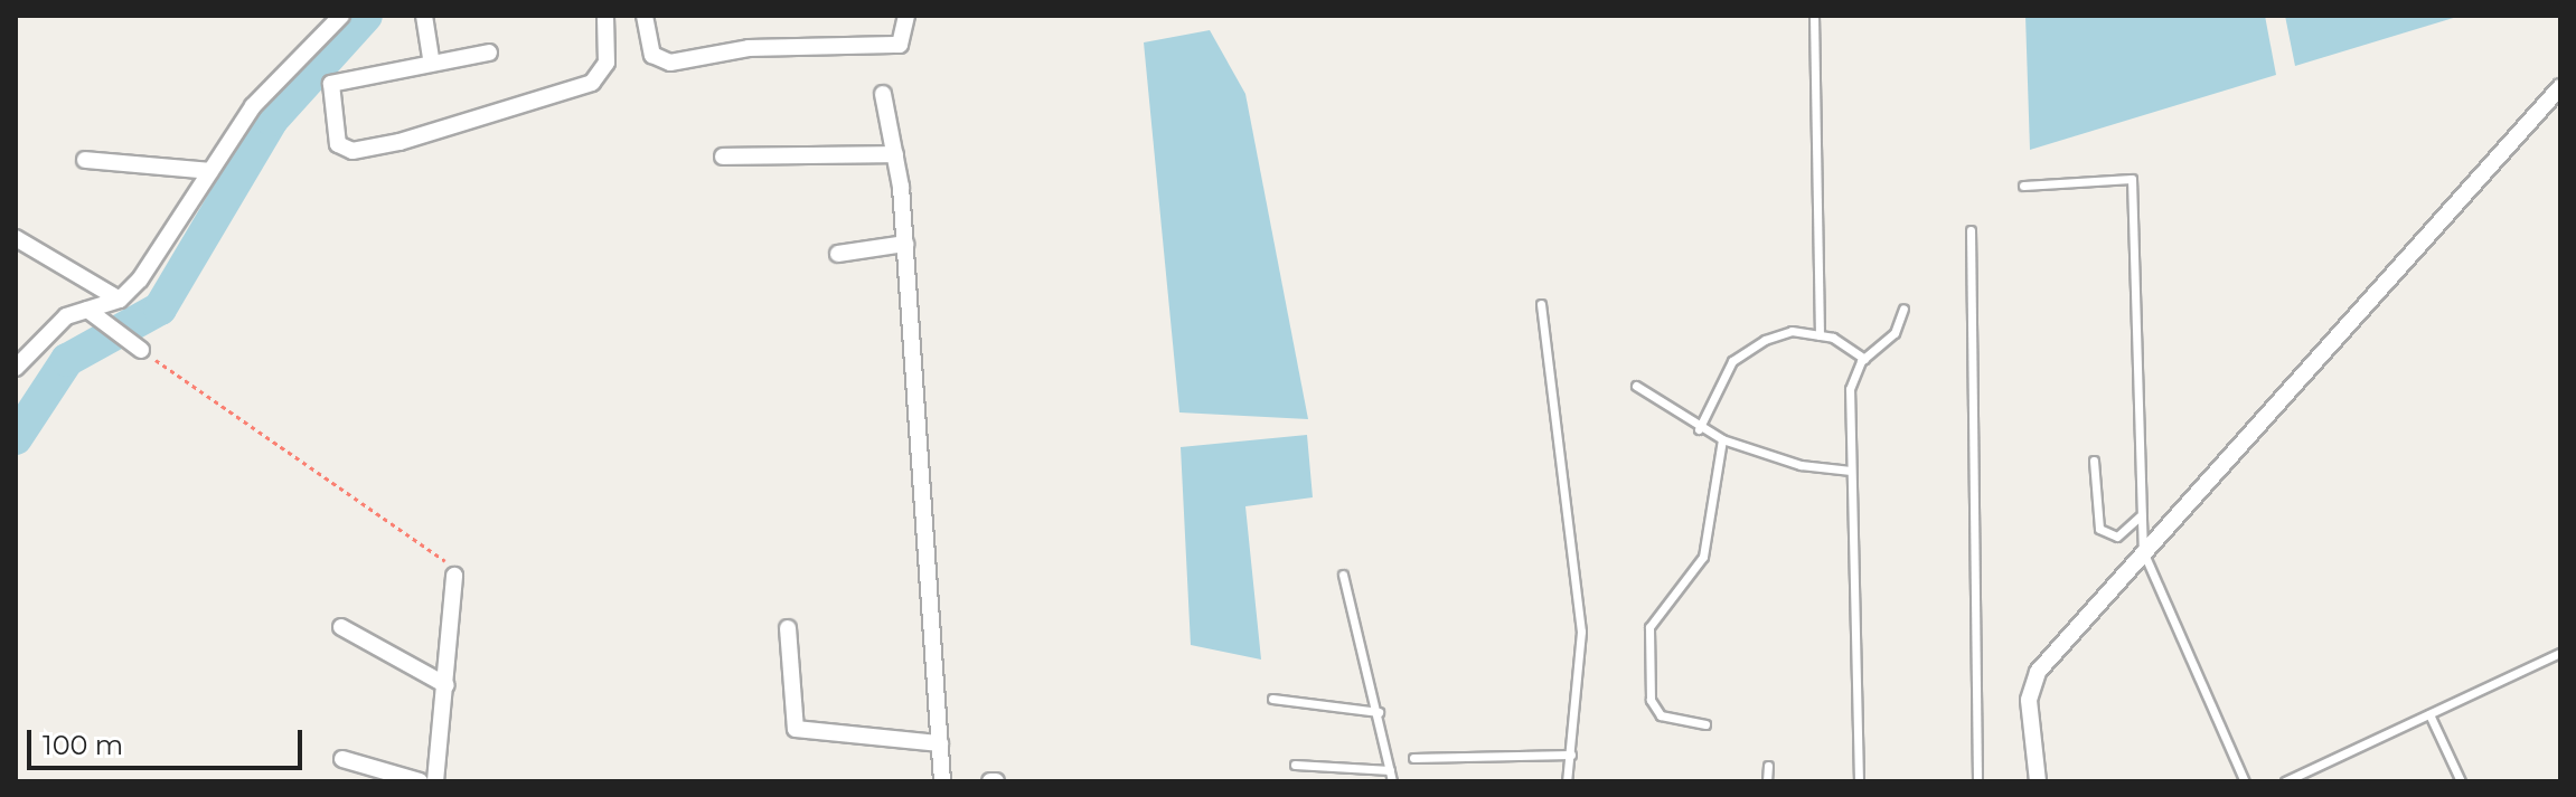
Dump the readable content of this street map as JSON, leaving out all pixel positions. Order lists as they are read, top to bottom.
{
  "scale_bar": "100 m"
}
